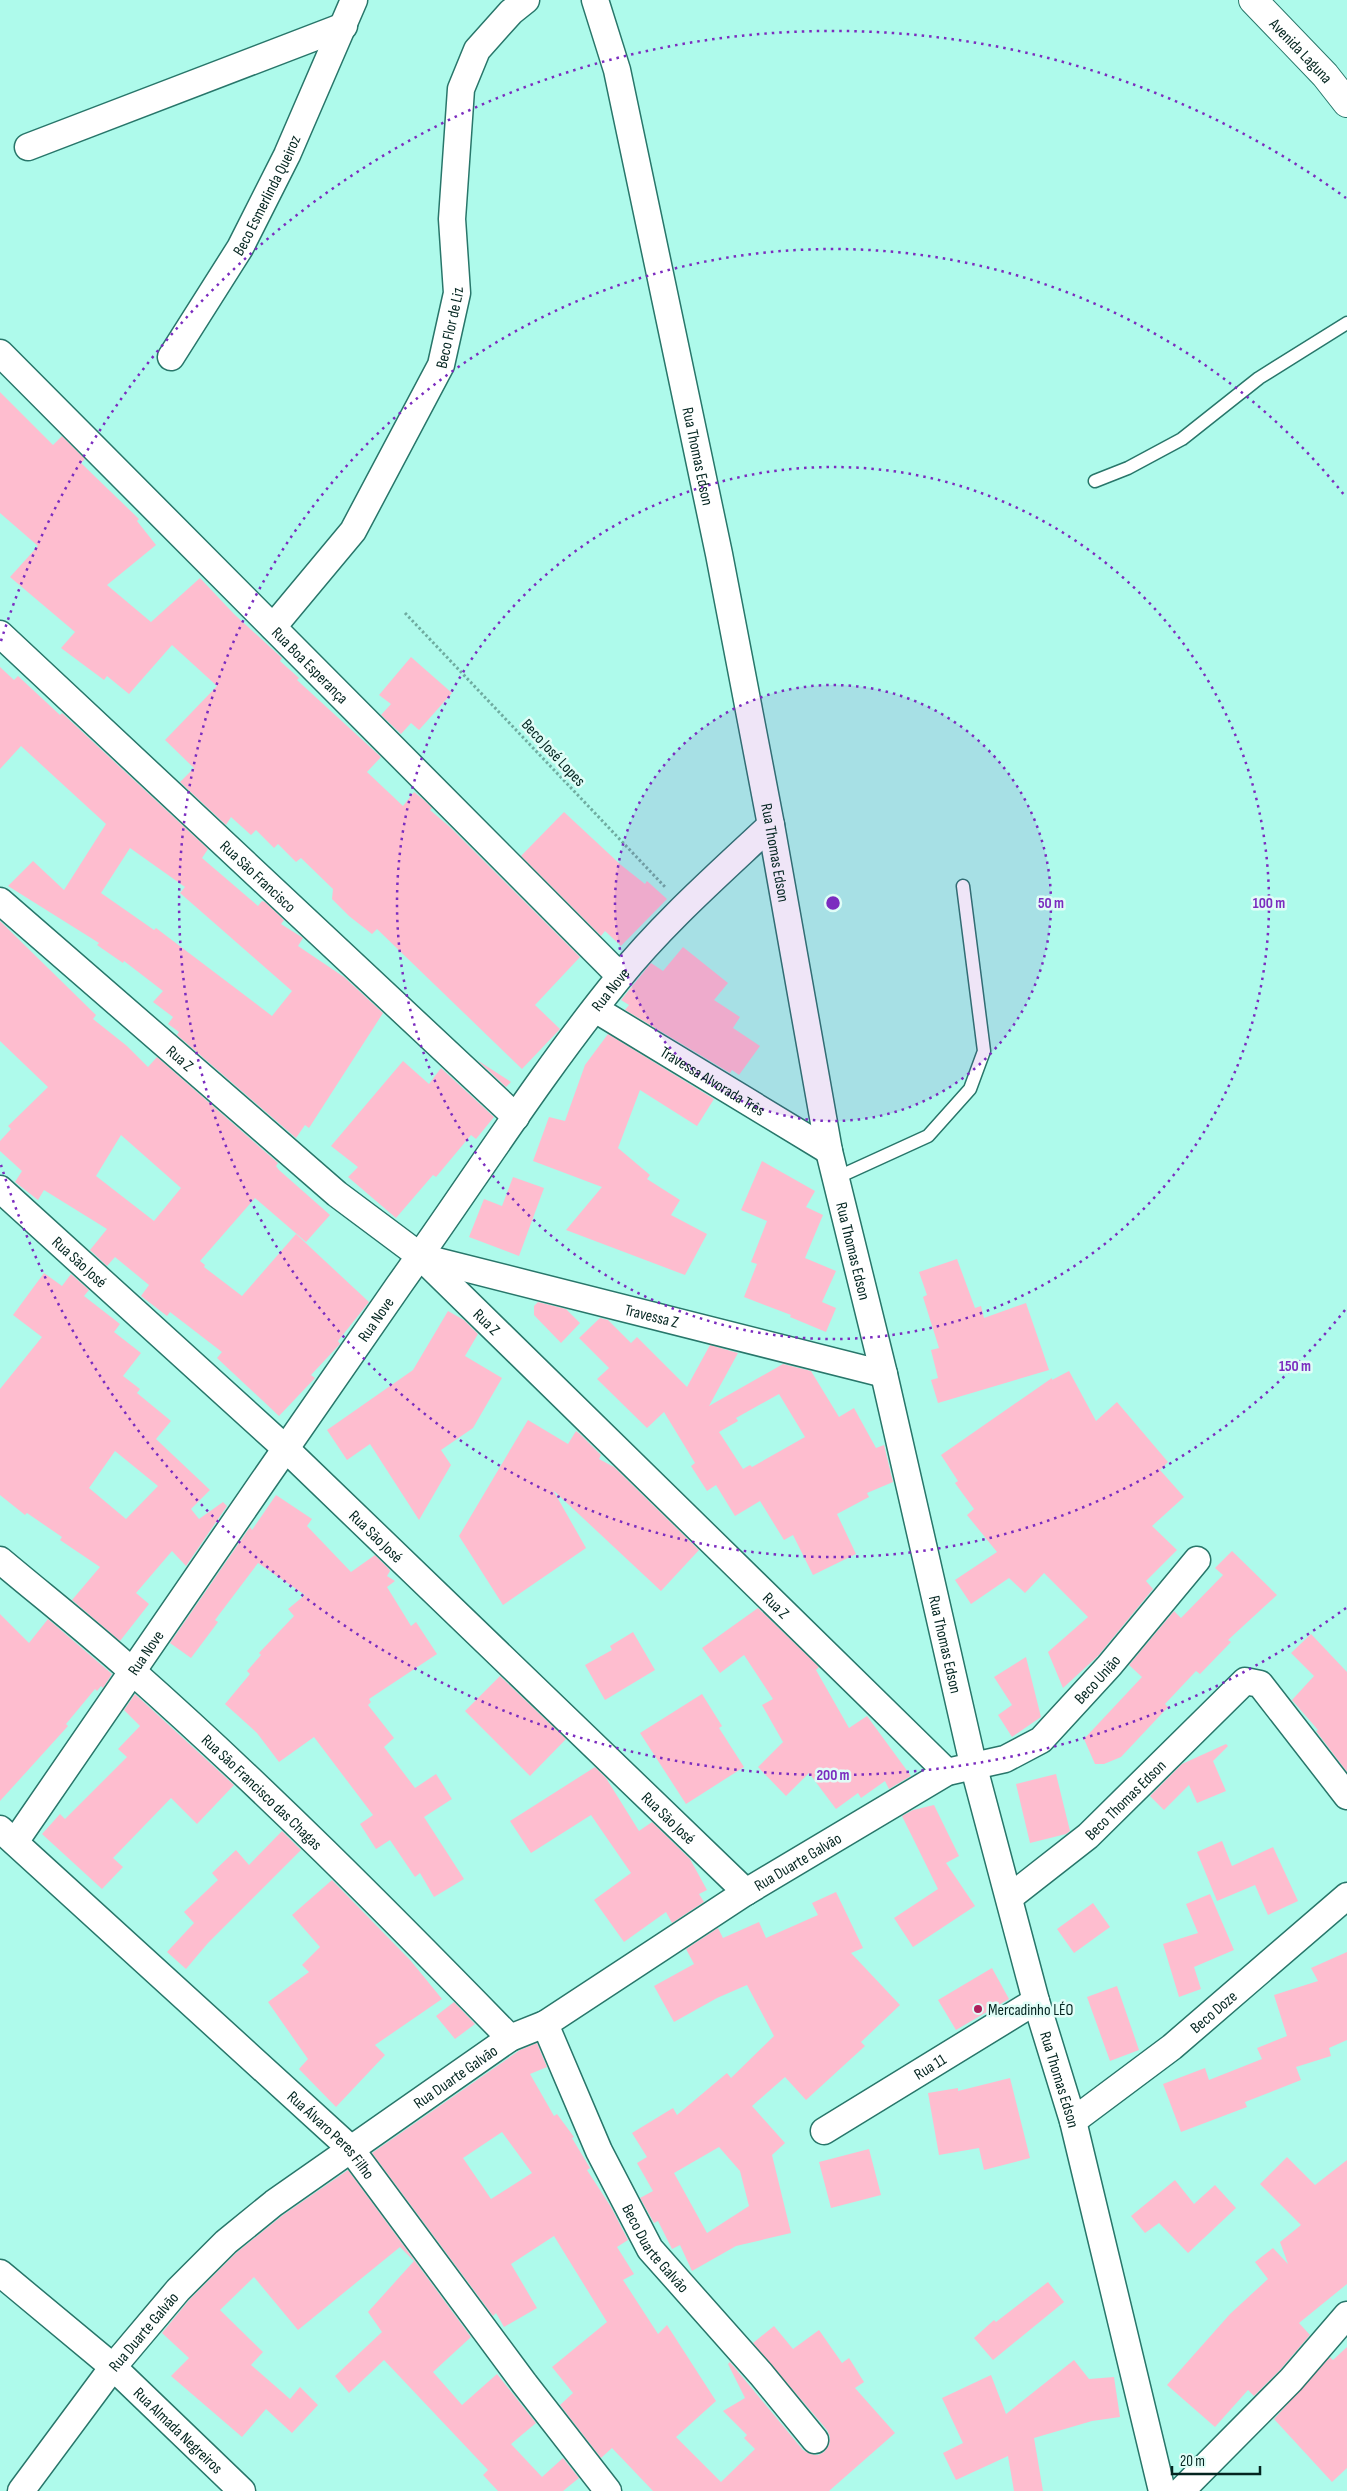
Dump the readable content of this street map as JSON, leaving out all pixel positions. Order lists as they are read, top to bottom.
{
  "streets": {
    "main road": ["Avenida Laguna"],
    "street": [
      "Beco Esmerlinda Queiroz",
      "Beco Flor de Liz",
      "Rua Thomas Edson",
      "Rua Boa Esperança",
      "Rua São Francisco",
      "Rua Nove",
      "Rua Z",
      "Travessa Alvorada Três",
      "Rua São José",
      "Travessa Z",
      "Beco União",
      "Rua São Francisco das Chagas",
      "Beco Thomas Edson",
      "Rua Duarte Galvão",
      "Beco Doze",
      "Rua 11",
      "Rua Álvaro Peres Filho",
      "Beco Duarte Galvão",
      "Rua Almada Negreiros"
    ],
    "path": ["Beco José Lopes"]
  },
  "crossings": [
    ["Beco Flor de Liz", "Rua Boa Esperança"],
    ["Rua Thomas Edson", "Rua Nove"],
    ["Rua Thomas Edson", "Travessa Alvorada Três"],
    ["Rua Thomas Edson", "Travessa Z"],
    ["Rua Thomas Edson", "Beco União"],
    ["Rua Thomas Edson", "Beco Thomas Edson"],
    ["Rua Thomas Edson", "Rua Duarte Galvão"],
    ["Rua Thomas Edson", "Beco Doze"],
    ["Rua Thomas Edson", "Rua 11"],
    ["Rua Boa Esperança", "Rua Nove"],
    ["Beco José Lopes", "Rua Nove"],
    ["Rua São Francisco", "Rua Nove"],
    ["Rua Nove", "Rua Z"],
    ["Rua Nove", "Travessa Alvorada Três"],
    ["Rua Nove", "Rua São José"],
    ["Rua Nove", "Travessa Z"],
    ["Rua Nove", "Rua São Francisco das Chagas"],
    ["Rua Nove", "Rua Álvaro Peres Filho"],
    ["Rua Z", "Travessa Z"],
    ["Rua Z", "Rua Duarte Galvão"],
    ["Rua São José", "Rua Duarte Galvão"],
    ["Beco União", "Rua Duarte Galvão"],
    ["Rua São Francisco das Chagas", "Rua Duarte Galvão"],
    ["Rua Duarte Galvão", "Rua Álvaro Peres Filho"],
    ["Rua Duarte Galvão", "Beco Duarte Galvão"],
    ["Rua Duarte Galvão", "Rua Almada Negreiros"]
  ],
  "places": ["Mercadinho LÉO"],
  "scale_bar": "20 m",
  "rings": [
    "50 m",
    "100 m",
    "150 m",
    "200 m"
  ]
}
